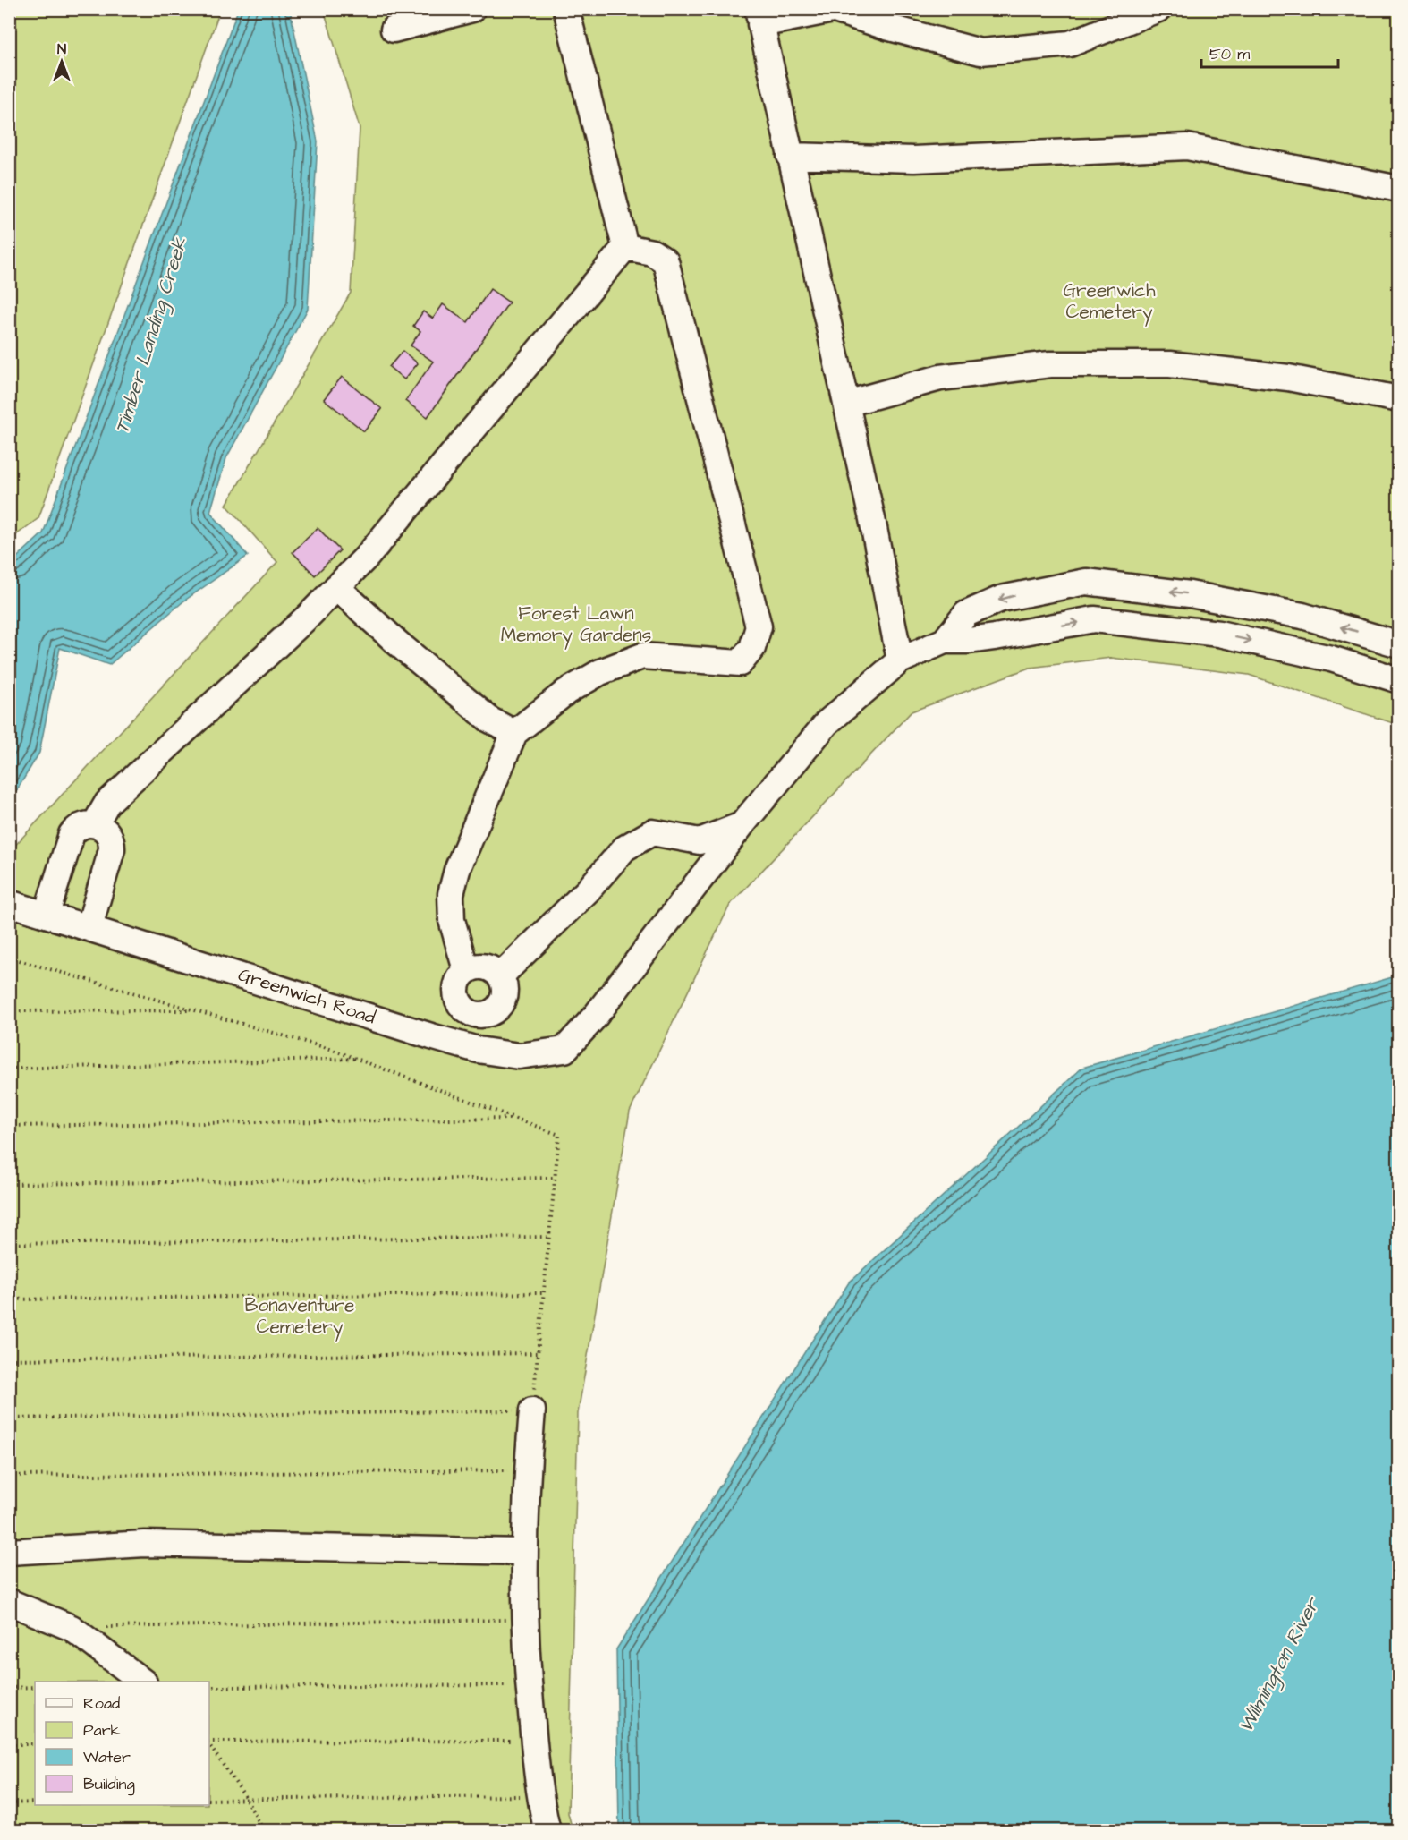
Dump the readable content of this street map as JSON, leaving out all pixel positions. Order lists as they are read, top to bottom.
{
  "streets": {
    "street": ["Greenwich Road"]
  },
  "water": ["Timber Landing Creek", "Wilmington River"],
  "parks": ["Greenwich Cemetery", "Forest Lawn Memory Gardens", "Bonaventure Cemetery"],
  "legend": [
    "Road",
    "Park",
    "Water",
    "Building"
  ],
  "scale_bar": "50 m",
  "north": "top"
}
